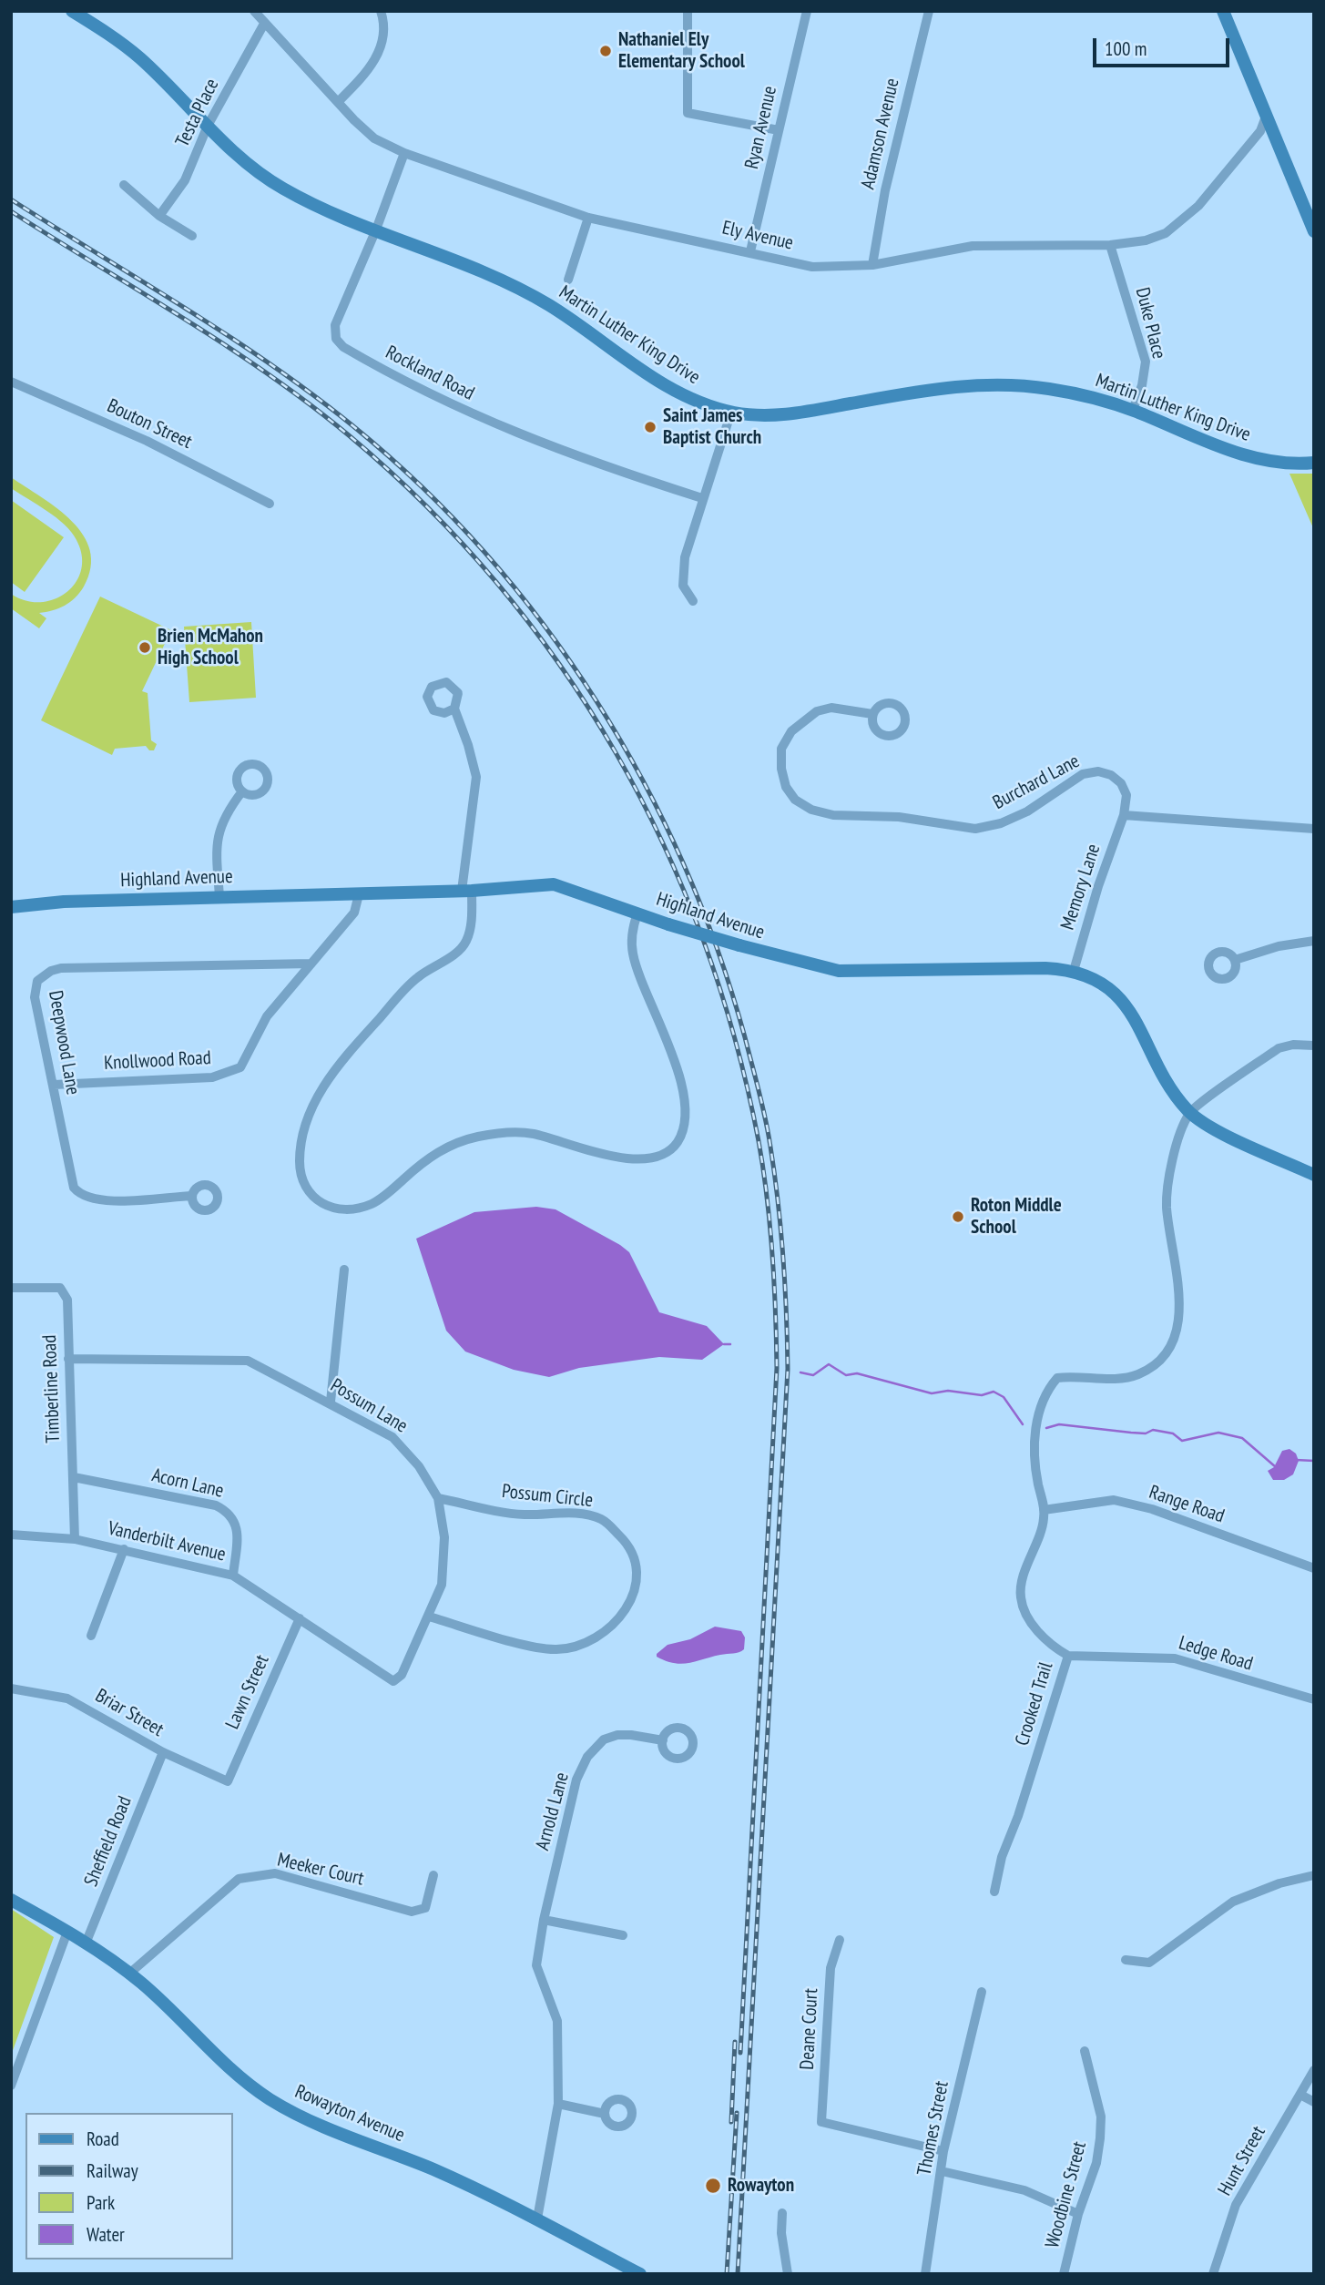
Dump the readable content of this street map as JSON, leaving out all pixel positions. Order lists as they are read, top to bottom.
{
  "streets": {
    "street": [
      "Testa Place",
      "Ryan Avenue",
      "Adamson Avenue",
      "Ely Avenue",
      "Duke Place",
      "Martin Luther King Drive",
      "Rockland Road",
      "Bouton Street",
      "Burchard Lane",
      "Highland Avenue",
      "Memory Lane",
      "Deepwood Lane",
      "Knollwood Road",
      "Timberline Road",
      "Possum Lane",
      "Acorn Lane",
      "Possum Circle",
      "Range Road",
      "Vanderbilt Avenue",
      "Ledge Road",
      "Lawn Street",
      "Crooked Trail",
      "Briar Street",
      "Arnold Lane",
      "Sheffield Road",
      "Meeker Court",
      "Deane Court",
      "Rowayton Avenue",
      "Thomes Street",
      "Hunt Street",
      "Woodbine Street"
    ]
  },
  "crossings": [
    ["Testa Place", "Ely Avenue"],
    ["Testa Place", "Martin Luther King Drive"],
    ["Ryan Avenue", "Ely Avenue"],
    ["Adamson Avenue", "Ely Avenue"],
    ["Ely Avenue", "Duke Place"],
    ["Ely Avenue", "Rockland Road"],
    ["Duke Place", "Martin Luther King Drive"],
    ["Martin Luther King Drive", "Rockland Road"],
    ["Burchard Lane", "Memory Lane"],
    ["Highland Avenue", "Memory Lane"],
    ["Highland Avenue", "Knollwood Road"],
    ["Highland Avenue", "Crooked Trail"],
    ["Deepwood Lane", "Knollwood Road"],
    ["Timberline Road", "Possum Lane"],
    ["Timberline Road", "Acorn Lane"],
    ["Timberline Road", "Vanderbilt Avenue"],
    ["Possum Lane", "Possum Circle"],
    ["Possum Lane", "Vanderbilt Avenue"],
    ["Acorn Lane", "Vanderbilt Avenue"],
    ["Range Road", "Crooked Trail"],
    ["Vanderbilt Avenue", "Lawn Street"],
    ["Ledge Road", "Crooked Trail"],
    ["Lawn Street", "Briar Street"],
    ["Briar Street", "Sheffield Road"],
    ["Arnold Lane", "Rowayton Avenue"],
    ["Sheffield Road", "Rowayton Avenue"],
    ["Meeker Court", "Rowayton Avenue"],
    ["Deane Court", "Thomes Street"]
  ],
  "places": [
    "Nathaniel Ely Elementary School",
    "Saint James Baptist Church",
    "Brien McMahon High School",
    "Roton Middle School",
    "Rowayton"
  ],
  "legend": [
    "Road",
    "Railway",
    "Park",
    "Water"
  ],
  "scale_bar": "100 m"
}
